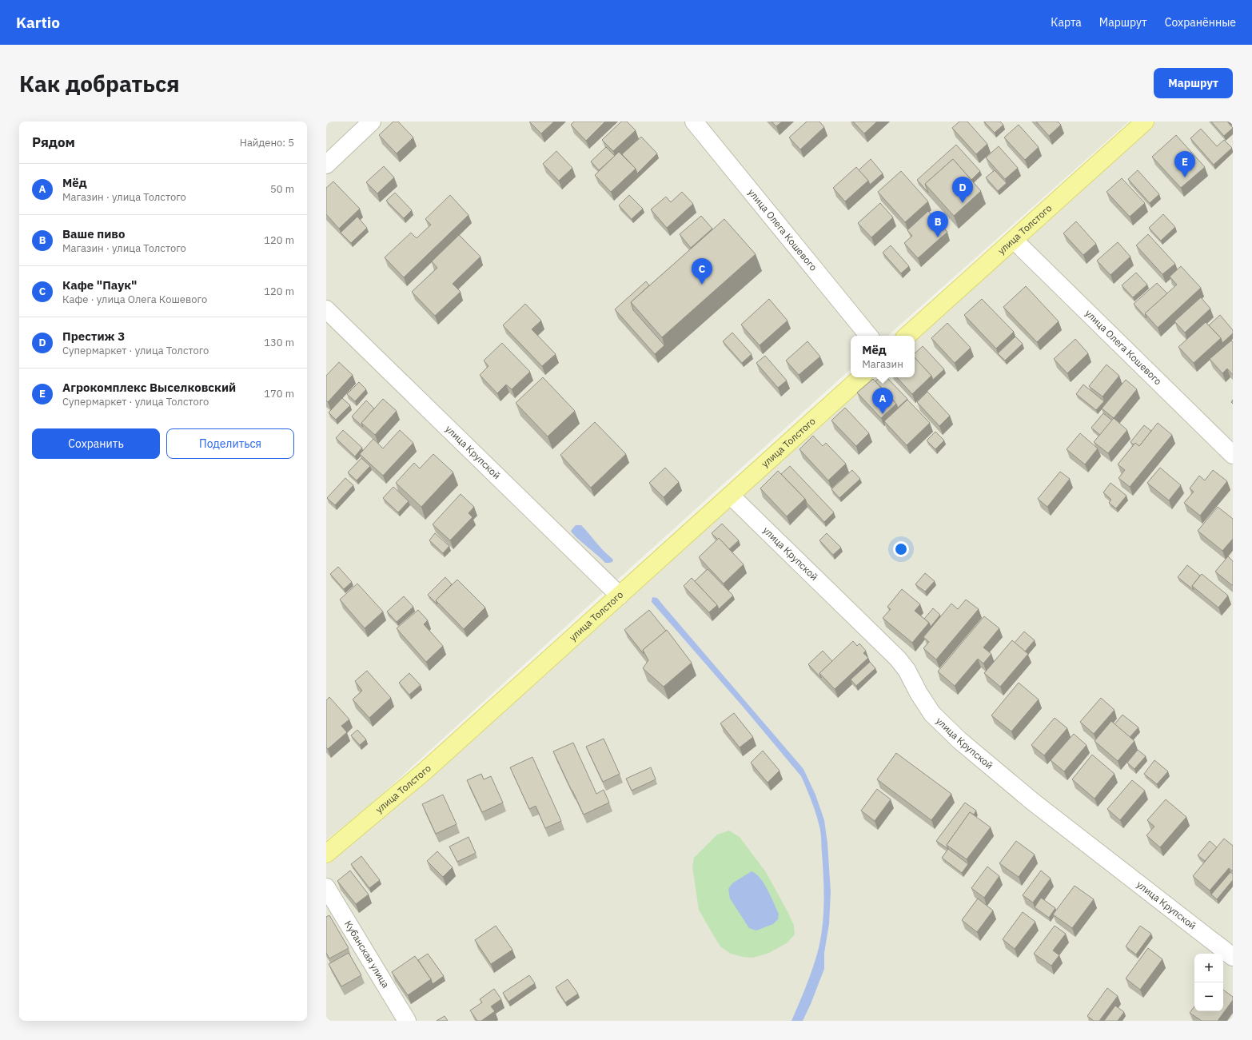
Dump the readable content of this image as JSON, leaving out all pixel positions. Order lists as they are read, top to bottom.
{
  "streets": {
    "main road": ["улица Толстого"],
    "street": ["улица Олега Кошевого", "улица Крупской", "Кубанская улица"]
  },
  "crossings": [
    ["улица Олега Кошевого", "улица Толстого"],
    ["улица Толстого", "улица Крупской"]
  ],
  "page": {
    "header": "Kartio",
    "nav": ["Карта", "Маршрут", "Сохранённые"],
    "buttons": [
      "Маршрут",
      ["Сохранить", "Поделиться"]
    ],
    "title": "Как добраться",
    "heading": ["Рядом", "Найдено: 5"],
    "pins": [
      "E",
      "D",
      "B",
      "C",
      "A"
    ],
    "list": [
      {
        "mark": "A",
        "name": "Мёд",
        "note": "Магазин · улица Толстого",
        "value": "50 m"
      },
      {
        "mark": "B",
        "name": "Ваше пиво",
        "note": "Магазин · улица Толстого",
        "value": "120 m"
      },
      {
        "mark": "C",
        "name": "Кафе \"Паук\"",
        "note": "Кафе · улица Олега Кошевого",
        "value": "120 m"
      },
      {
        "mark": "D",
        "name": "Престиж 3",
        "note": "Супермаркет · улица Толстого",
        "value": "130 m"
      },
      {
        "mark": "E",
        "name": "Агрокомплекс Выселковский",
        "note": "Супермаркет · улица Толстого",
        "value": "170 m"
      }
    ],
    "popup": ["Мёд", "Магазин"],
    "map_buttons": ["+", "−"]
  }
}
